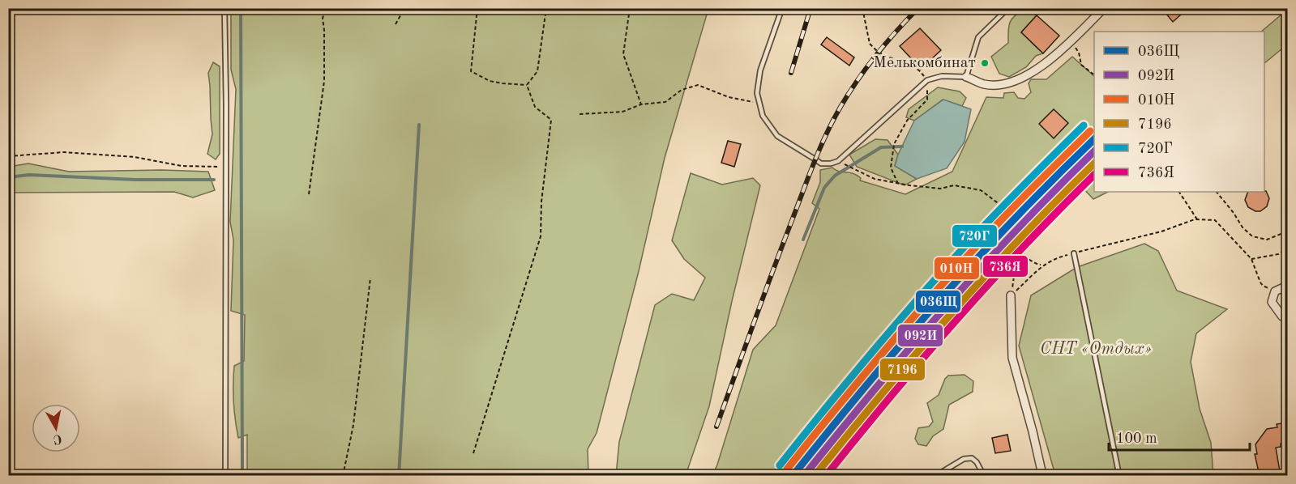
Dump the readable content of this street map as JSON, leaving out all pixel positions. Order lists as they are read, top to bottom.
{
  "parks": ["СНТ «Отдых»"],
  "places": ["Мелькомбинат"],
  "lines": [
    "transit line 720Г",
    "transit line 010Н",
    "transit line 036Щ",
    "transit line 092И",
    "transit line 7196",
    "transit line 736Я"
  ],
  "legend": [
    "036Щ",
    "092И",
    "010Н",
    "7196",
    "720Г",
    "736Я"
  ],
  "scale_bar": "100 m",
  "north": "bottom"
}
